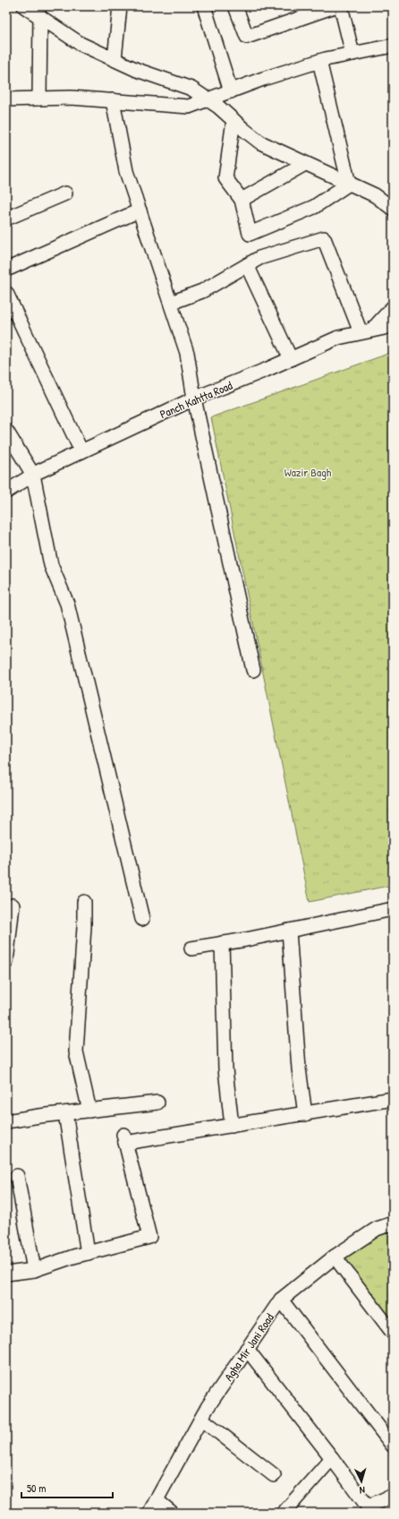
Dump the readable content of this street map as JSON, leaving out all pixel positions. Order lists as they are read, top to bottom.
{
  "streets": {
    "street": ["Panch Kahtta Road", "Agha Mir Jani Road"]
  },
  "parks": ["Wazir Bagh"],
  "scale_bar": "50 m",
  "north": "bottom"
}
